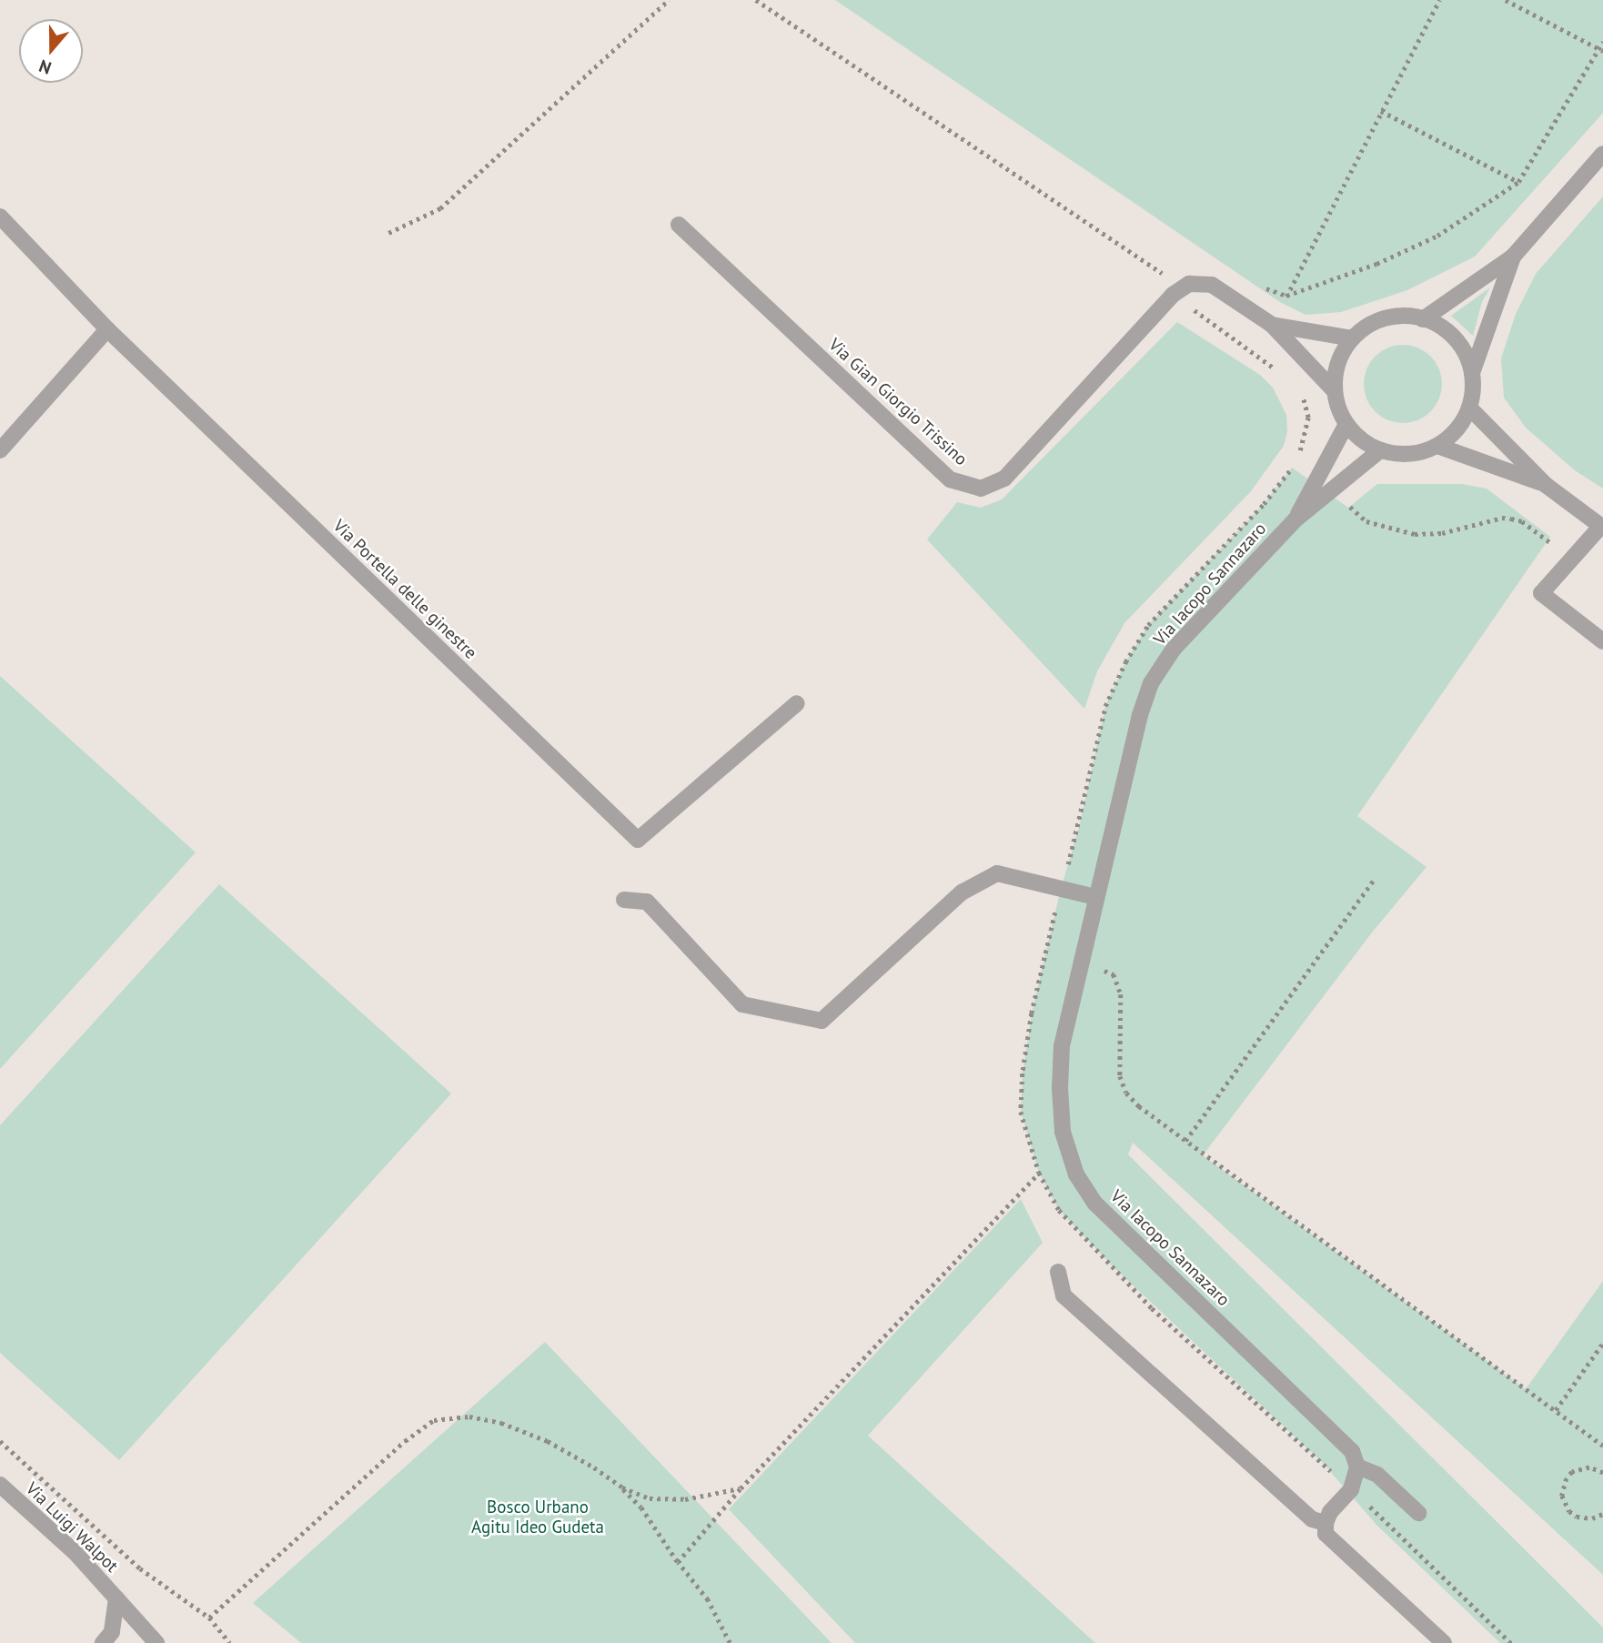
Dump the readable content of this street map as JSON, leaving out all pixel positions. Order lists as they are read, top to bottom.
{
  "streets": {
    "street": [
      "Via Gian Giorgio Trissino",
      "Via Iacopo Sannazaro",
      "Via Portella delle ginestre",
      "Via Luigi Walpot"
    ]
  },
  "crossings": [
    ["Via Gian Giorgio Trissino", "Via Iacopo Sannazaro"]
  ],
  "parks": ["Bosco Urbano Agitu Ideo Gudeta"],
  "north": "bottom"
}
